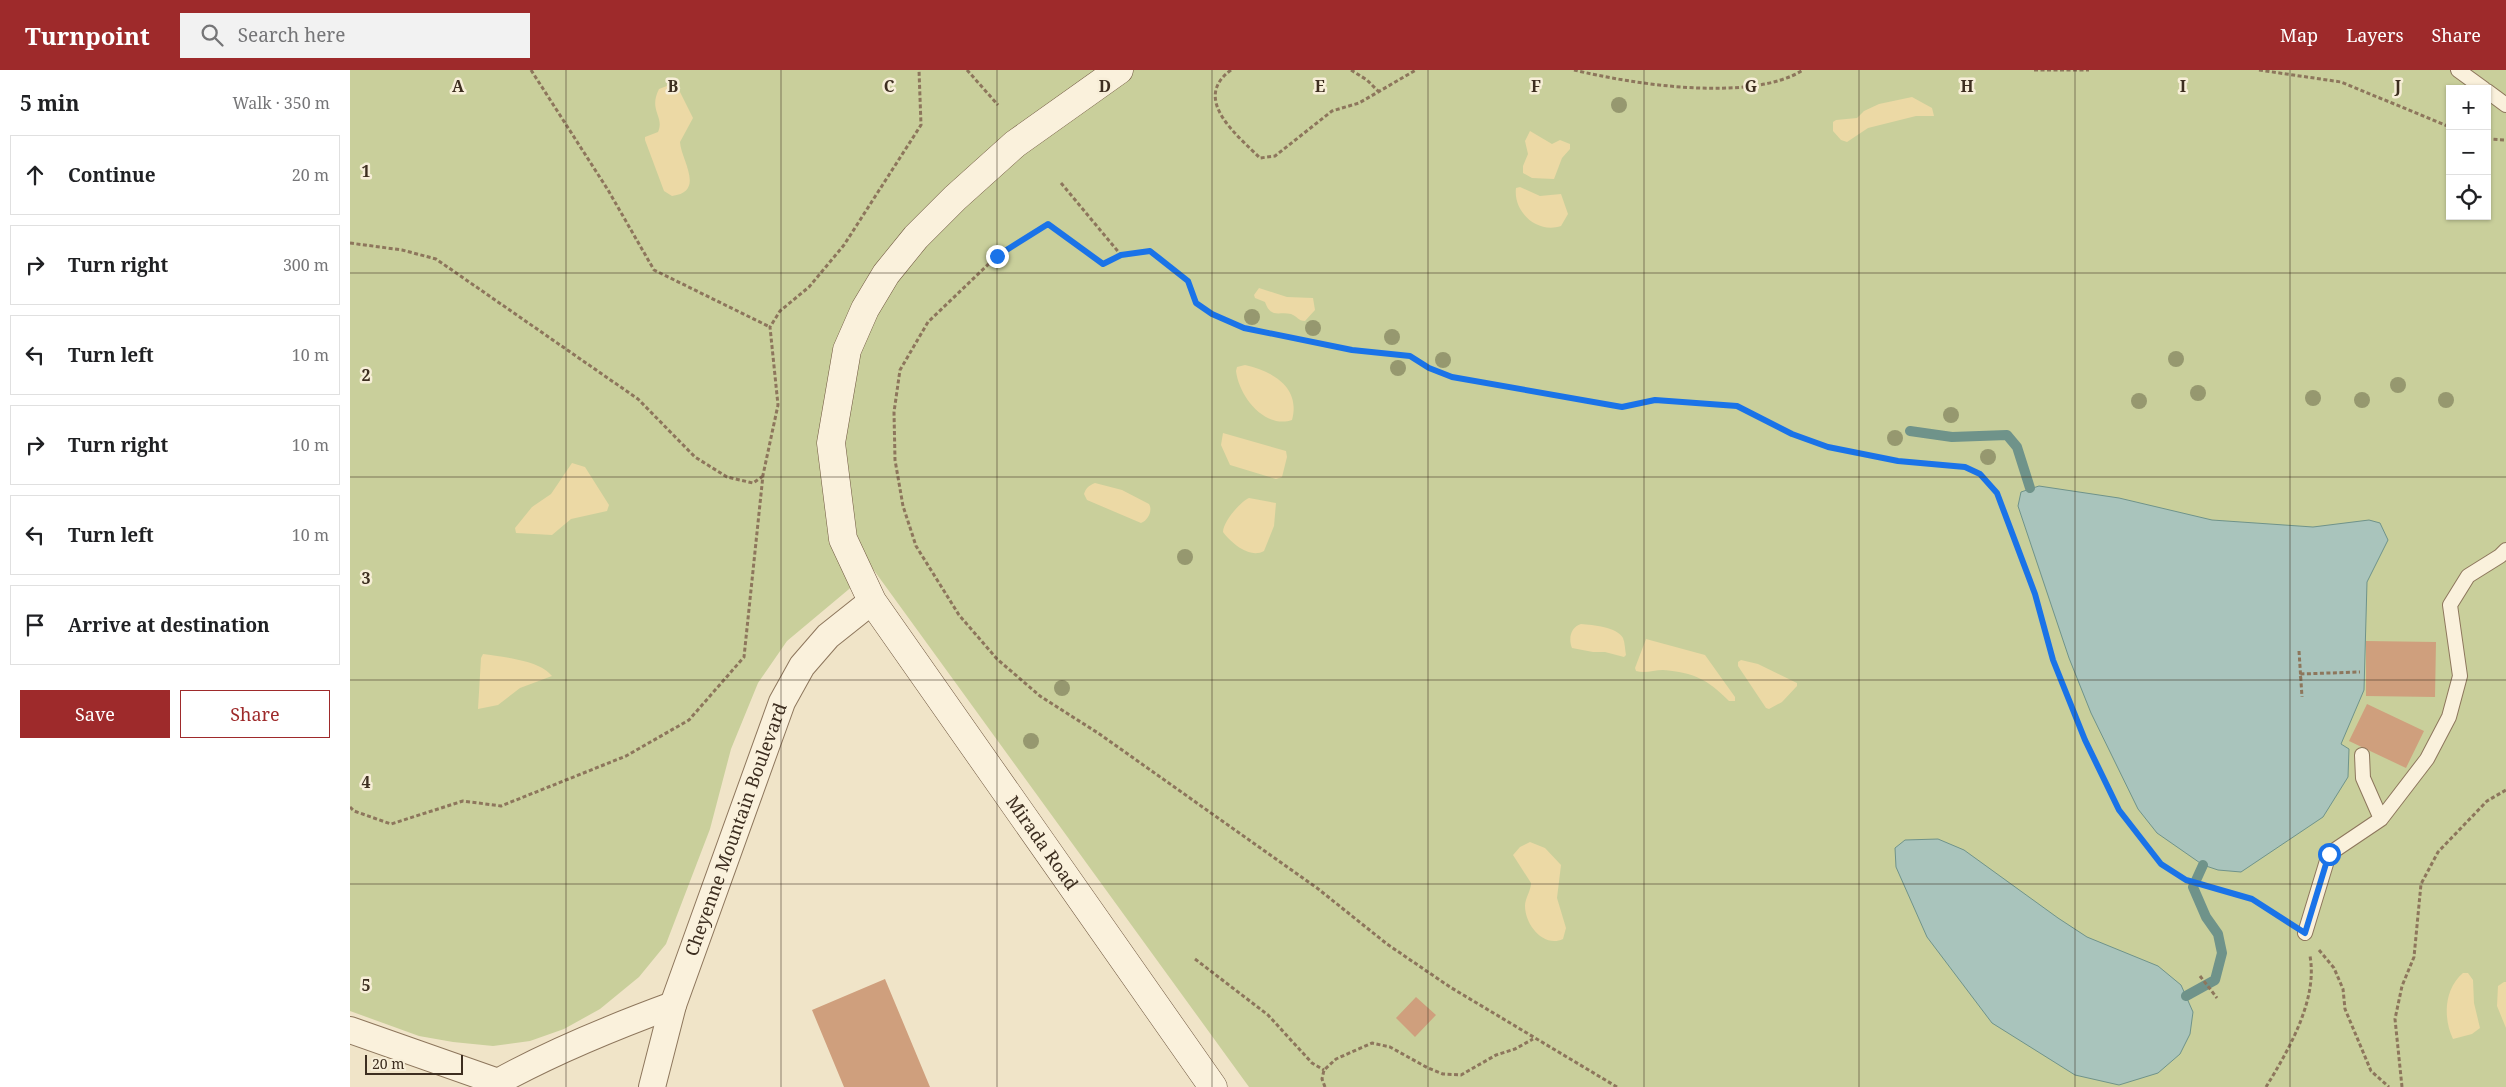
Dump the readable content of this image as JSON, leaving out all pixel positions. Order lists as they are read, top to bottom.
{
  "streets": {
    "street": ["Cheyenne Mountain Boulevard", "Mirada Road"]
  },
  "crossings": [
    ["Cheyenne Mountain Boulevard", "Mirada Road"]
  ],
  "scale_bar": "20 m",
  "page": {
    "header": "Turnpoint",
    "search": "Search here",
    "nav": ["Map", "Layers", "Share"],
    "heading": ["5 min", "Walk · 350 m"],
    "map_buttons": ["+", "−"],
    "list": [
      ["Continue", "20 m"],
      ["Turn right", "300 m"],
      ["Turn left", "10 m"],
      ["Turn right", "10 m"],
      ["Turn left", "10 m"],
      "Arrive at destination"
    ],
    "buttons": ["Save", "Share"],
    "scale": "20 m"
  },
  "grid": {
    "columns": [
      "A",
      "B",
      "C",
      "D",
      "E",
      "F",
      "G",
      "H",
      "I",
      "J"
    ],
    "rows": [
      "1",
      "2",
      "3",
      "4",
      "5"
    ]
  }
}
